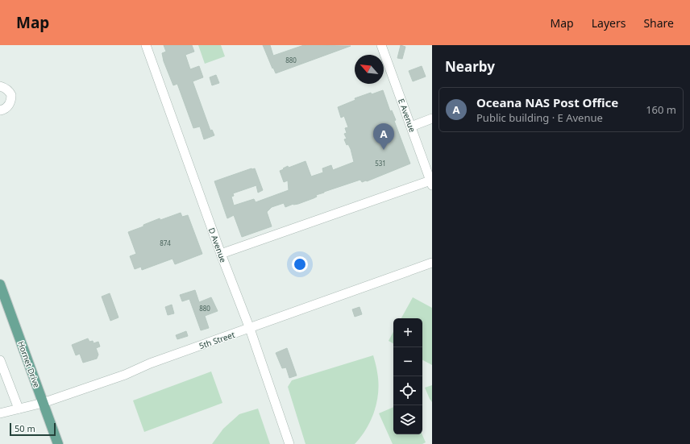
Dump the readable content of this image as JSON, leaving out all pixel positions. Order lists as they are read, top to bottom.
{
  "streets": {
    "main road": ["Hornet Drive"],
    "street": ["E Avenue", "D Avenue", "5th Street"]
  },
  "crossings": [
    ["D Avenue", "5th Street"],
    ["5th Street", "Hornet Drive"]
  ],
  "house_numbers": [
    "880",
    "531",
    "874",
    "880"
  ],
  "scale_bar": "50 m",
  "north": "top left",
  "page": {
    "header": "Map",
    "nav": ["Map", "Layers", "Share"],
    "heading": "Nearby",
    "list": [
      {
        "mark": "A",
        "name": "Oceana NAS Post Office",
        "note": "Public building · E Avenue",
        "value": "160 m"
      }
    ],
    "pins": "A",
    "map_buttons": ["+", "−"],
    "scale": "50 m"
  }
}
